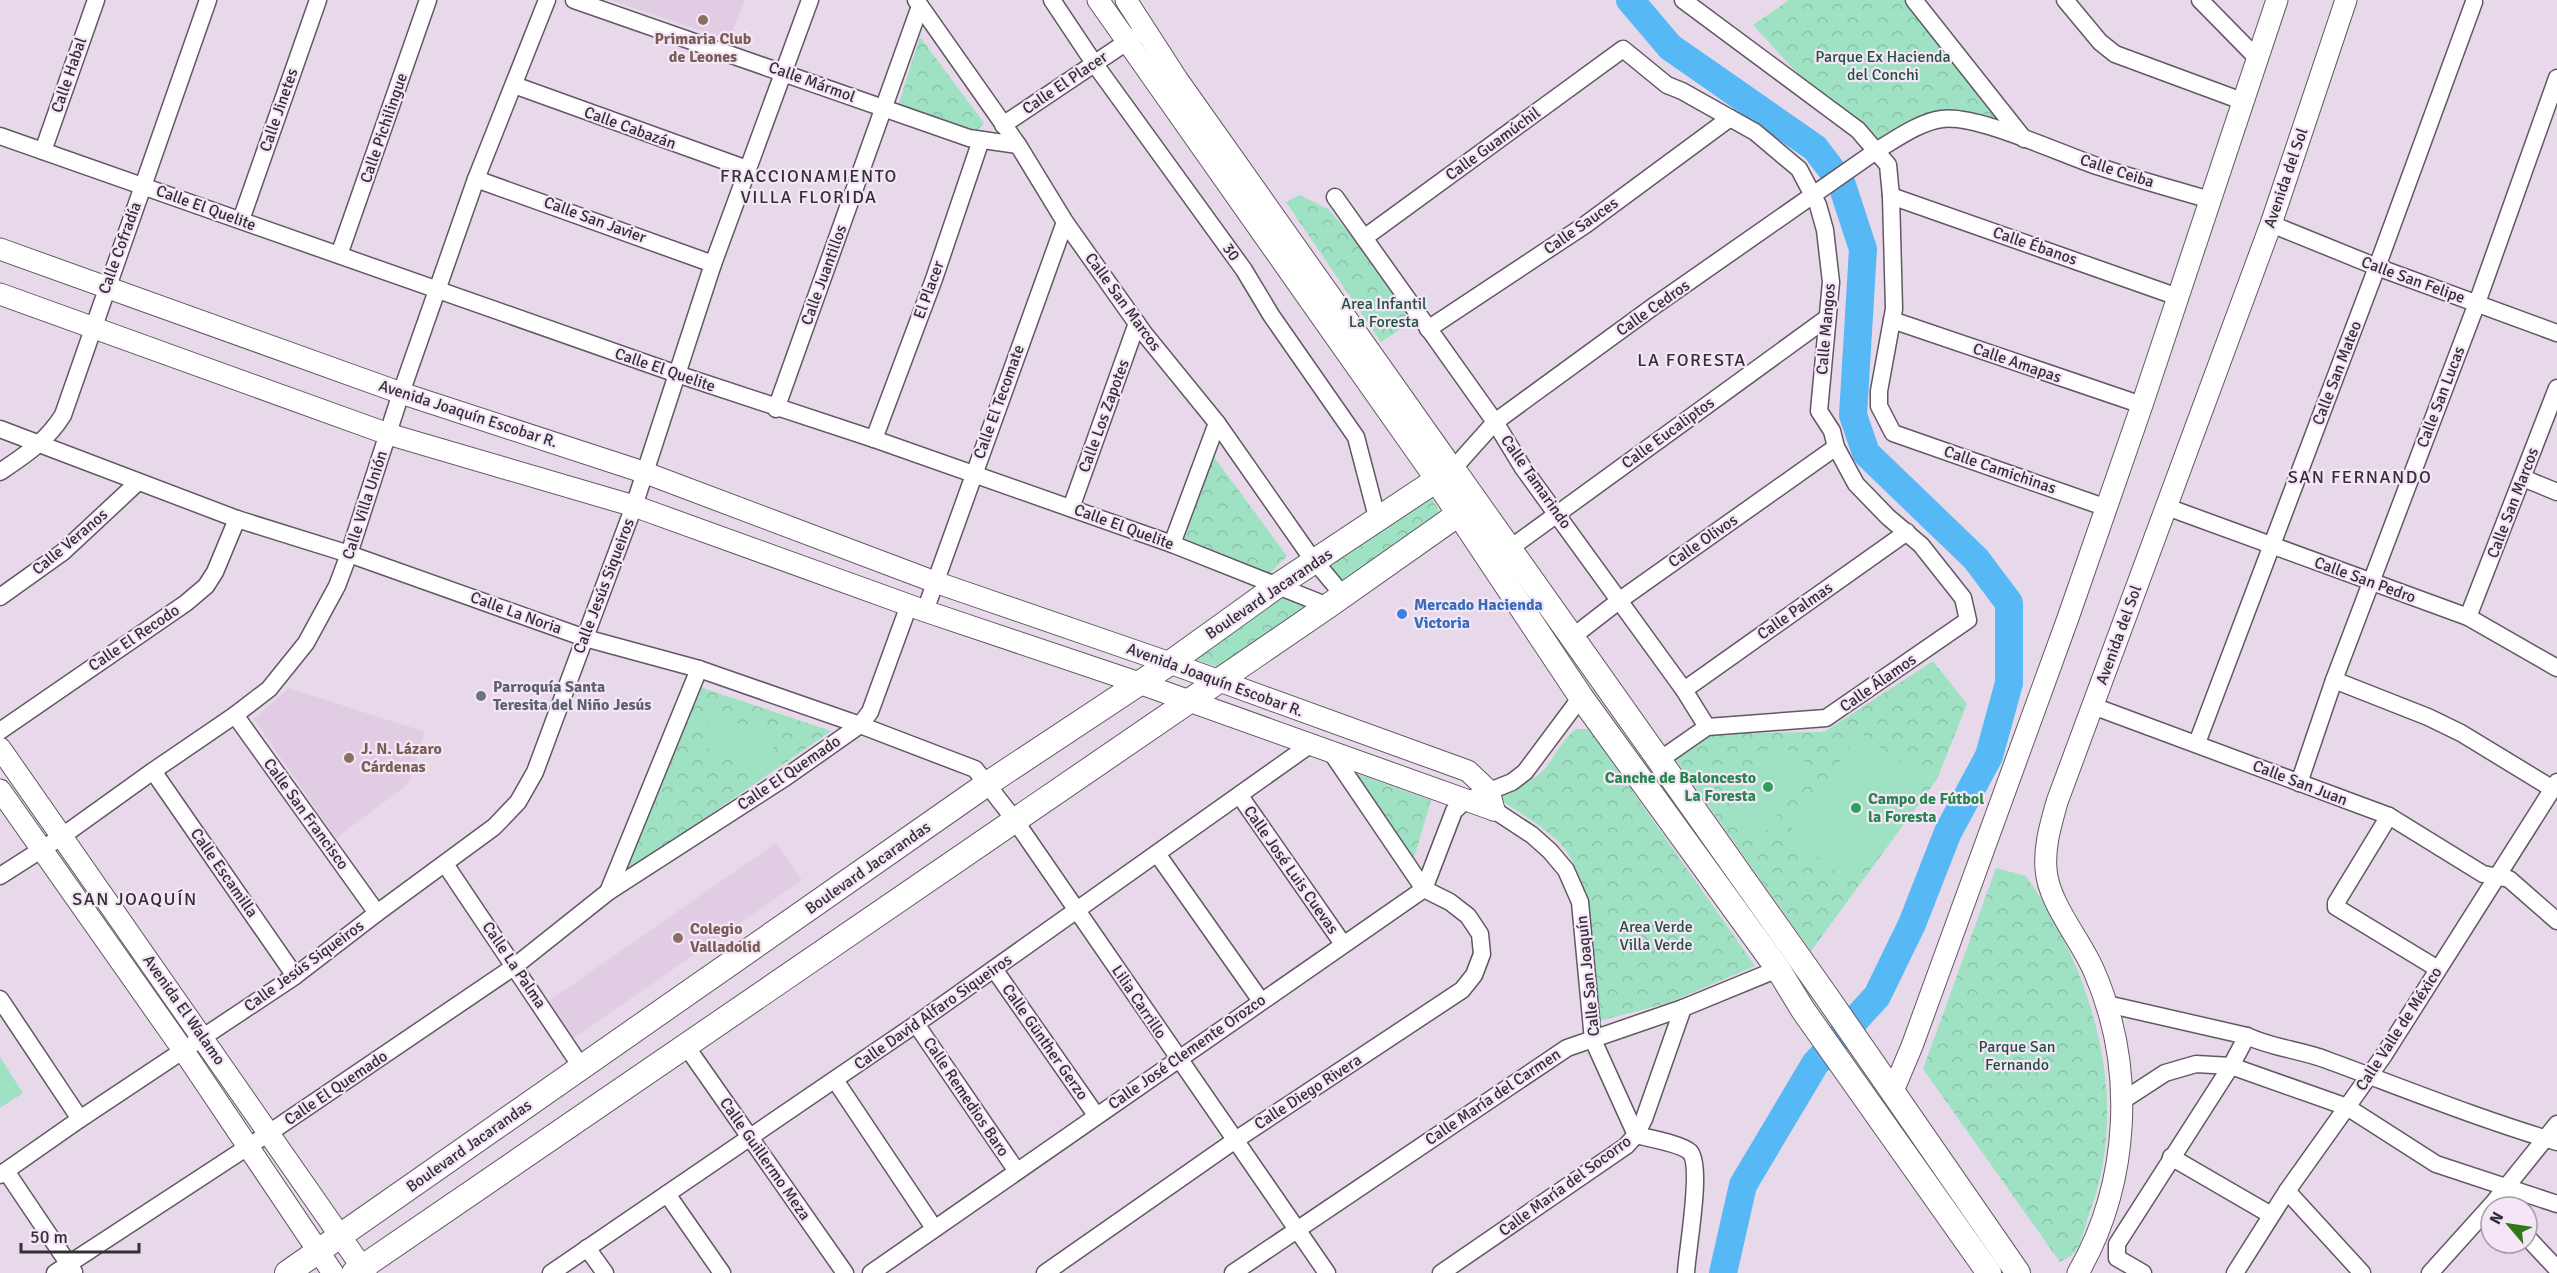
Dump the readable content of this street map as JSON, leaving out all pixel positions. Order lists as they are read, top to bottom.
{
  "streets": {
    "main road": ["Boulevard Jacarandas"],
    "street": [
      "Calle Habal",
      "Calle Mármol",
      "Calle El Placer",
      "Calle Jinetes",
      "Calle Pichilingue",
      "Calle Cabazán",
      "Calle Guamúchil",
      "Calle Ceiba",
      "Avenida del Sol",
      "Calle El Quelite",
      "Calle San Javier",
      "Calle Sauces",
      "Calle Ébanos",
      "Calle Cofradía",
      "30",
      "Calle Juantillos",
      "Calle San Felipe",
      "El Placer",
      "Calle San Marcos",
      "Calle Cedros",
      "Calle Mangos",
      "Calle Amapas",
      "Calle San Mateo",
      "Calle San Lucas",
      "Calle El Tecomate",
      "Avenida Joaquín Escobar R.",
      "Calle Los Zapotes",
      "Calle Eucaliptos",
      "Calle Camichinas",
      "Calle Tamarindo",
      "Calle Villa Unión",
      "Calle Olivos",
      "Calle Veranos",
      "Calle San Pedro",
      "Calle Jesús Siqueiros",
      "Calle Palmas",
      "Calle La Noria",
      "Calle El Recodo",
      "Calle Álamos",
      "Calle El Quemado",
      "Calle San Juan",
      "Calle San Francisco",
      "Calle José Luis Cuevas",
      "Calle Escamilla",
      "Calle La Palma",
      "Calle San Joaquín",
      "Lilia Carrillo",
      "Avenida El Walamo",
      "Calle David Alfaro Siqueiros",
      "Calle Valle de México",
      "Calle Günther Gerzo",
      "Calle José Clemente Orozco",
      "Calle Diego Rivera",
      "Calle Remedios Baro",
      "Calle María del Carmen",
      "Calle Guillermo Meza",
      "Calle María del Socorro"
    ]
  },
  "crossings": [
    ["Calle Habal", "Calle El Quelite"],
    ["Calle Mármol", "Calle Juantillos"],
    ["Calle Mármol", "El Placer"],
    ["Calle Mármol", "Calle San Marcos"],
    ["Calle Mármol", "Calle Jesús Siqueiros"],
    ["Calle El Placer", "30"],
    ["Calle El Placer", "Calle San Marcos"],
    ["Calle Jinetes", "Calle El Quelite"],
    ["Calle Pichilingue", "Calle El Quelite"],
    ["Calle Cabazán", "Calle Villa Unión"],
    ["Calle Cabazán", "Calle Jesús Siqueiros"],
    ["Calle Guamúchil", "Calle Mangos"],
    ["Calle Guamúchil", "Calle Tamarindo"],
    ["Calle Ceiba", "Calle Cedros"],
    ["Avenida del Sol", "Calle San Felipe"],
    ["Avenida del Sol", "Calle San Pedro"],
    ["Avenida del Sol", "Calle San Juan"],
    ["Calle El Quelite", "Calle Cofradía"],
    ["Calle El Quelite", "Calle Juantillos"],
    ["Calle El Quelite", "El Placer"],
    ["Calle El Quelite", "Calle San Marcos"],
    ["Calle El Quelite", "Calle El Tecomate"],
    ["Calle El Quelite", "Calle Los Zapotes"],
    ["Calle El Quelite", "Calle Villa Unión"],
    ["Calle El Quelite", "Calle Jesús Siqueiros"],
    ["Calle El Quelite", "Boulevard Jacarandas"],
    ["Calle San Javier", "Calle Villa Unión"],
    ["Calle San Javier", "Calle Jesús Siqueiros"],
    ["Calle Sauces", "Calle Mangos"],
    ["Calle Sauces", "Calle Tamarindo"],
    ["Calle Cofradía", "Avenida Joaquín Escobar R."],
    ["Calle Cofradía", "Calle La Noria"],
    ["30", "Boulevard Jacarandas"],
    ["Calle Juantillos", "Calle San Marcos"],
    ["Calle San Felipe", "Calle San Mateo"],
    ["Calle San Felipe", "Calle San Lucas"],
    ["Calle San Marcos", "Calle El Tecomate"],
    ["Calle San Marcos", "Calle Los Zapotes"],
    ["Calle San Marcos", "Calle San Pedro"],
    ["Calle San Marcos", "Boulevard Jacarandas"],
    ["Calle Cedros", "Calle Mangos"],
    ["Calle Cedros", "Calle Tamarindo"],
    ["Calle Cedros", "Boulevard Jacarandas"],
    ["Calle Mangos", "Calle Eucaliptos"],
    ["Calle Mangos", "Calle Olivos"],
    ["Calle Mangos", "Calle Palmas"],
    ["Calle Mangos", "Calle Álamos"],
    ["Calle Amapas", "Calle Camichinas"],
    ["Calle San Mateo", "Calle San Pedro"],
    ["Calle San Mateo", "Calle San Juan"],
    ["Calle San Lucas", "Calle San Pedro"],
    ["Calle San Lucas", "Calle San Juan"],
    ["Calle El Tecomate", "Avenida Joaquín Escobar R."],
    ["Avenida Joaquín Escobar R.", "Calle Villa Unión"],
    ["Avenida Joaquín Escobar R.", "Calle Jesús Siqueiros"],
    ["Avenida Joaquín Escobar R.", "Boulevard Jacarandas"],
    ["Avenida Joaquín Escobar R.", "Calle El Quemado"],
    ["Avenida Joaquín Escobar R.", "Calle San Joaquín"],
    ["Avenida Joaquín Escobar R.", "Calle David Alfaro Siqueiros"],
    ["Calle Eucaliptos", "Calle Tamarindo"],
    ["Calle Tamarindo", "Calle Olivos"],
    ["Calle Tamarindo", "Calle Palmas"],
    ["Calle Tamarindo", "Calle Álamos"],
    ["Calle Villa Unión", "Calle La Noria"],
    ["Calle Villa Unión", "Calle San Francisco"],
    ["Calle Villa Unión", "Calle Escamilla"],
    ["Calle Villa Unión", "Avenida El Walamo"],
    ["Calle Veranos", "Calle La Noria"],
    ["Calle Jesús Siqueiros", "Calle La Noria"],
    ["Calle Jesús Siqueiros", "Calle San Francisco"],
    ["Calle Jesús Siqueiros", "Calle Escamilla"],
    ["Calle Jesús Siqueiros", "Calle La Palma"],
    ["Calle Jesús Siqueiros", "Avenida El Walamo"],
    ["Boulevard Jacarandas", "Calle La Noria"],
    ["Boulevard Jacarandas", "Calle La Palma"],
    ["Boulevard Jacarandas", "Avenida El Walamo"],
    ["Calle La Noria", "Calle El Recodo"],
    ["Calle La Noria", "Calle El Quemado"],
    ["Calle La Noria", "Lilia Carrillo"],
    ["Calle El Quemado", "Calle La Palma"],
    ["Calle El Quemado", "Avenida El Walamo"],
    ["Calle San Juan", "Calle Valle de México"],
    ["Calle José Luis Cuevas", "Calle David Alfaro Siqueiros"],
    ["Calle José Luis Cuevas", "Calle José Clemente Orozco"],
    ["Calle San Joaquín", "Calle María del Carmen"],
    ["Calle San Joaquín", "Calle María del Socorro"],
    ["Lilia Carrillo", "Calle David Alfaro Siqueiros"],
    ["Lilia Carrillo", "Calle José Clemente Orozco"],
    ["Lilia Carrillo", "Calle Diego Rivera"],
    ["Lilia Carrillo", "Calle María del Carmen"],
    ["Calle David Alfaro Siqueiros", "Calle Günther Gerzo"],
    ["Calle David Alfaro Siqueiros", "Calle Remedios Baro"],
    ["Calle David Alfaro Siqueiros", "Calle Guillermo Meza"],
    ["Calle Günther Gerzo", "Calle José Clemente Orozco"],
    ["Calle José Clemente Orozco", "Calle Diego Rivera"],
    ["Calle José Clemente Orozco", "Calle Remedios Baro"],
    ["Calle María del Carmen", "Calle María del Socorro"]
  ],
  "districts": [
    "FRACCIONAMIENTO VILLA FLORIDA",
    "LA FORESTA",
    "SAN FERNANDO",
    "SAN JOAQUÍN"
  ],
  "parks": [
    "Parque Ex Hacienda del Conchi",
    "Area Infantil La Foresta",
    "Area Verde Villa Verde",
    "Parque San Fernando"
  ],
  "places": [
    "Primaria Club de Leones",
    "Mercado Hacienda Victoria",
    "Parroquía Santa Teresita del Niño Jesús",
    "J. N. Lázaro Cárdenas",
    "Canche de Baloncesto La Foresta",
    "Campo de Fútbol la Foresta",
    "Colegio Valladolid"
  ],
  "scale_bar": "50 m",
  "north": "top left"
}
